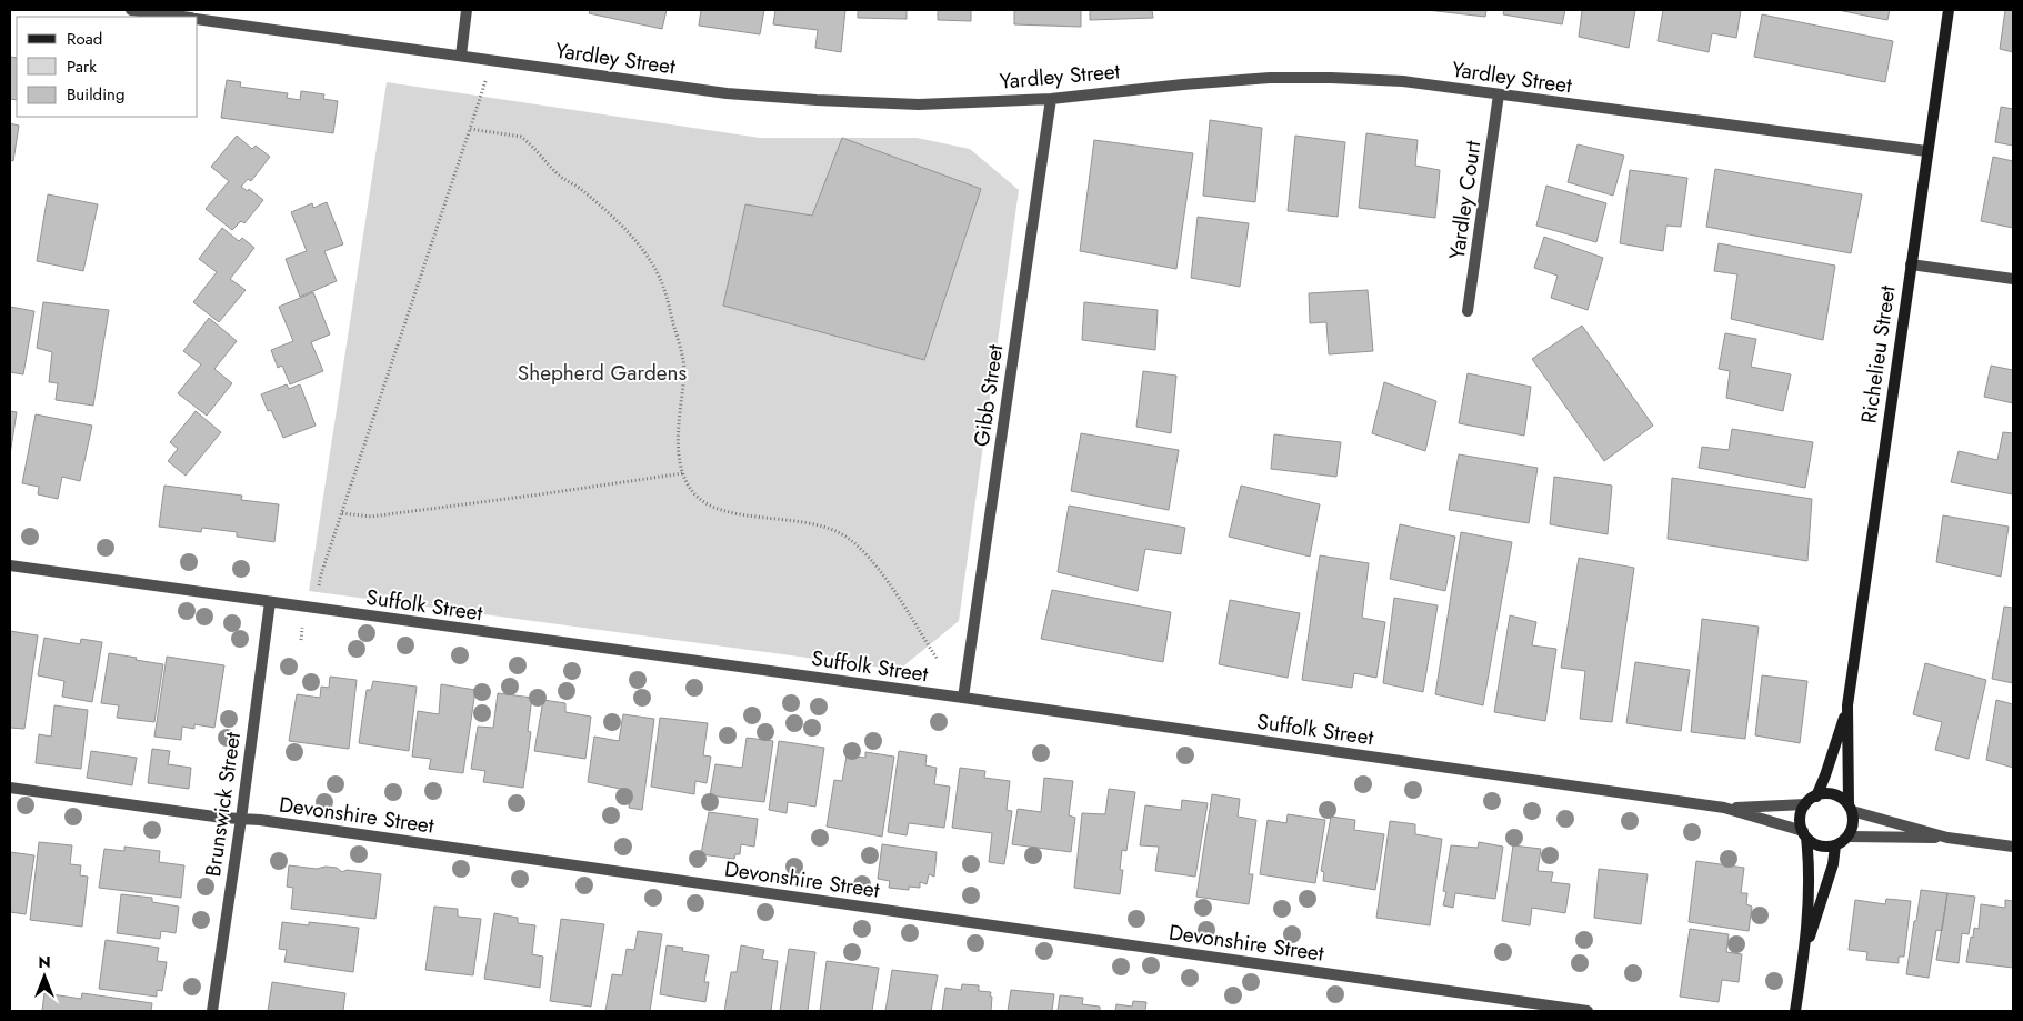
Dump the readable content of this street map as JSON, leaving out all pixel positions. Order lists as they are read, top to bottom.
{
  "streets": {
    "street": [
      "Yardley Street",
      "Yardley Court",
      "Richelieu Street",
      "Gibb Street",
      "Suffolk Street",
      "Brunswick Street",
      "Devonshire Street"
    ]
  },
  "crossings": [
    ["Yardley Street", "Yardley Court"],
    ["Yardley Street", "Richelieu Street"],
    ["Yardley Street", "Gibb Street"],
    ["Richelieu Street", "Suffolk Street"],
    ["Gibb Street", "Suffolk Street"],
    ["Suffolk Street", "Brunswick Street"],
    ["Brunswick Street", "Devonshire Street"]
  ],
  "parks": ["Shepherd Gardens"],
  "legend": ["Road", "Park", "Building"],
  "north": "top"
}
